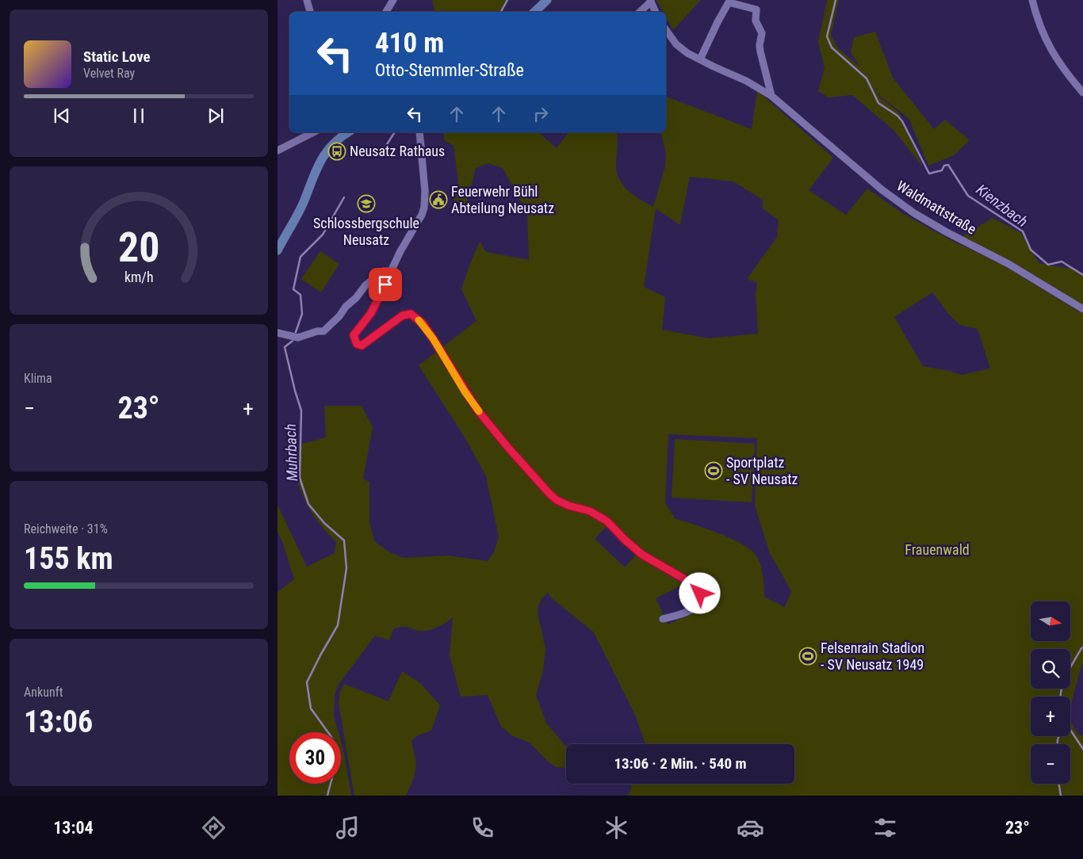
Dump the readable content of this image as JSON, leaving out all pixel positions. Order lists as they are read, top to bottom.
{
  "streets": {
    "street": ["Waldmattstraße"]
  },
  "water": ["Kienzbach", "Muhrbach"],
  "parks": ["Frauenwald"],
  "places": {
    "bus stop": ["Neusatz Rathaus"],
    "public building": ["Feuerwehr Bühl Abteilung Neusatz"],
    "school or university": ["Schlossbergschule Neusatz"],
    "sports": ["Sportplatz - SV Neusatz", "Felsenrain Stadion - SV Neusatz 1949"]
  },
  "north": "right",
  "page": {
    "turn": ["410 m", "Otto-Stemmler-Straße"],
    "song": ["Static Love", "Velvet Ray"],
    "tile": [
      "Klima",
      ["Reichweite · 31%", "155 km"],
      ["Ankunft", "13:06"]
    ],
    "heat": ["−", "23°", "+"],
    "map_buttons": ["+", "−"],
    "limit": "30",
    "trip": "13:06 · 2 Min. · 540 m",
    "tabs": ["13:04", "23°"],
    "gauge": ["20", "km/h"]
  }
}
